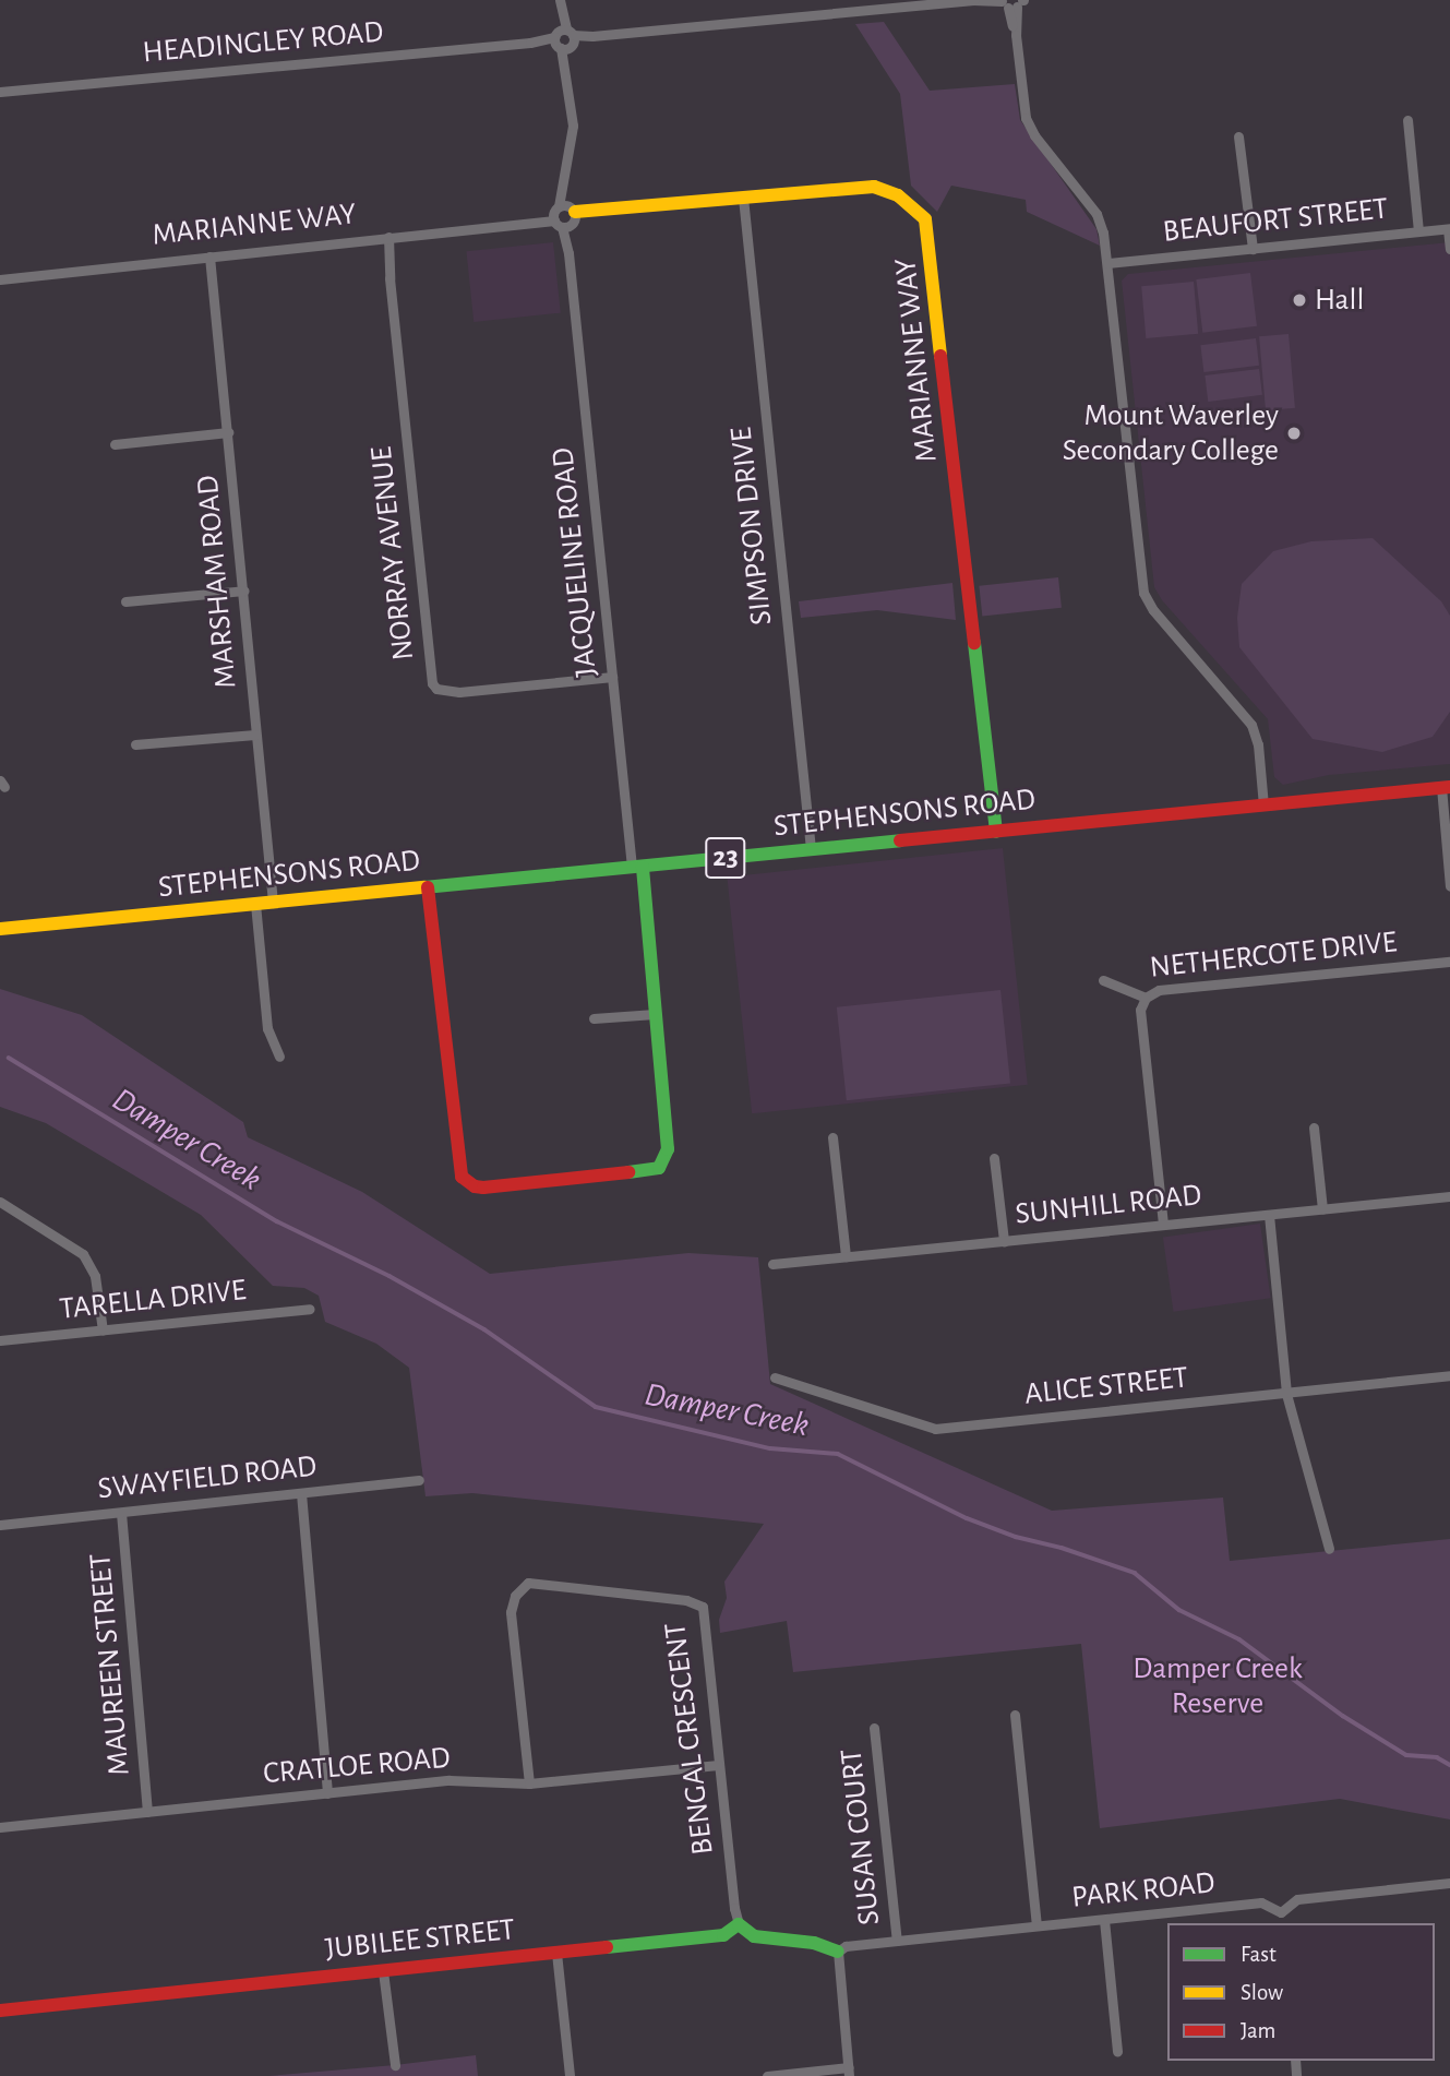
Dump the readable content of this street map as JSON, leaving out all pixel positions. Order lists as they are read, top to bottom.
{
  "streets": {
    "street": [
      "HEADINGLEY ROAD",
      "BEAUFORT STREET",
      "MARIANNE WAY",
      "SIMPSON DRIVE",
      "NORRAY AVENUE",
      "JACQUELINE ROAD",
      "MARSHAM ROAD",
      "STEPHENSONS ROAD",
      "23",
      "NETHERCOTE DRIVE",
      "SUNHILL ROAD",
      "TARELLA DRIVE",
      "ALICE STREET",
      "SWAYFIELD ROAD",
      "MAUREEN STREET",
      "BENGAL CRESCENT",
      "CRATLOE ROAD",
      "SUSAN COURT",
      "PARK ROAD",
      "JUBILEE STREET"
    ]
  },
  "crossings": [
    ["HEADINGLEY ROAD", "JACQUELINE ROAD"],
    ["MARIANNE WAY", "SIMPSON DRIVE"],
    ["MARIANNE WAY", "NORRAY AVENUE"],
    ["MARIANNE WAY", "JACQUELINE ROAD"],
    ["MARIANNE WAY", "MARSHAM ROAD"],
    ["MARIANNE WAY", "STEPHENSONS ROAD"],
    ["SIMPSON DRIVE", "STEPHENSONS ROAD"],
    ["NORRAY AVENUE", "JACQUELINE ROAD"],
    ["JACQUELINE ROAD", "STEPHENSONS ROAD"],
    ["MARSHAM ROAD", "STEPHENSONS ROAD"],
    ["SWAYFIELD ROAD", "MAUREEN STREET"],
    ["MAUREEN STREET", "CRATLOE ROAD"],
    ["BENGAL CRESCENT", "CRATLOE ROAD"],
    ["BENGAL CRESCENT", "JUBILEE STREET"],
    ["SUSAN COURT", "PARK ROAD"]
  ],
  "water": ["Damper Creek"],
  "parks": ["Damper Creek Reserve"],
  "places": ["Hall", "Mount Waverley Secondary College"],
  "legend": ["Fast", "Slow", "Jam"]
}
